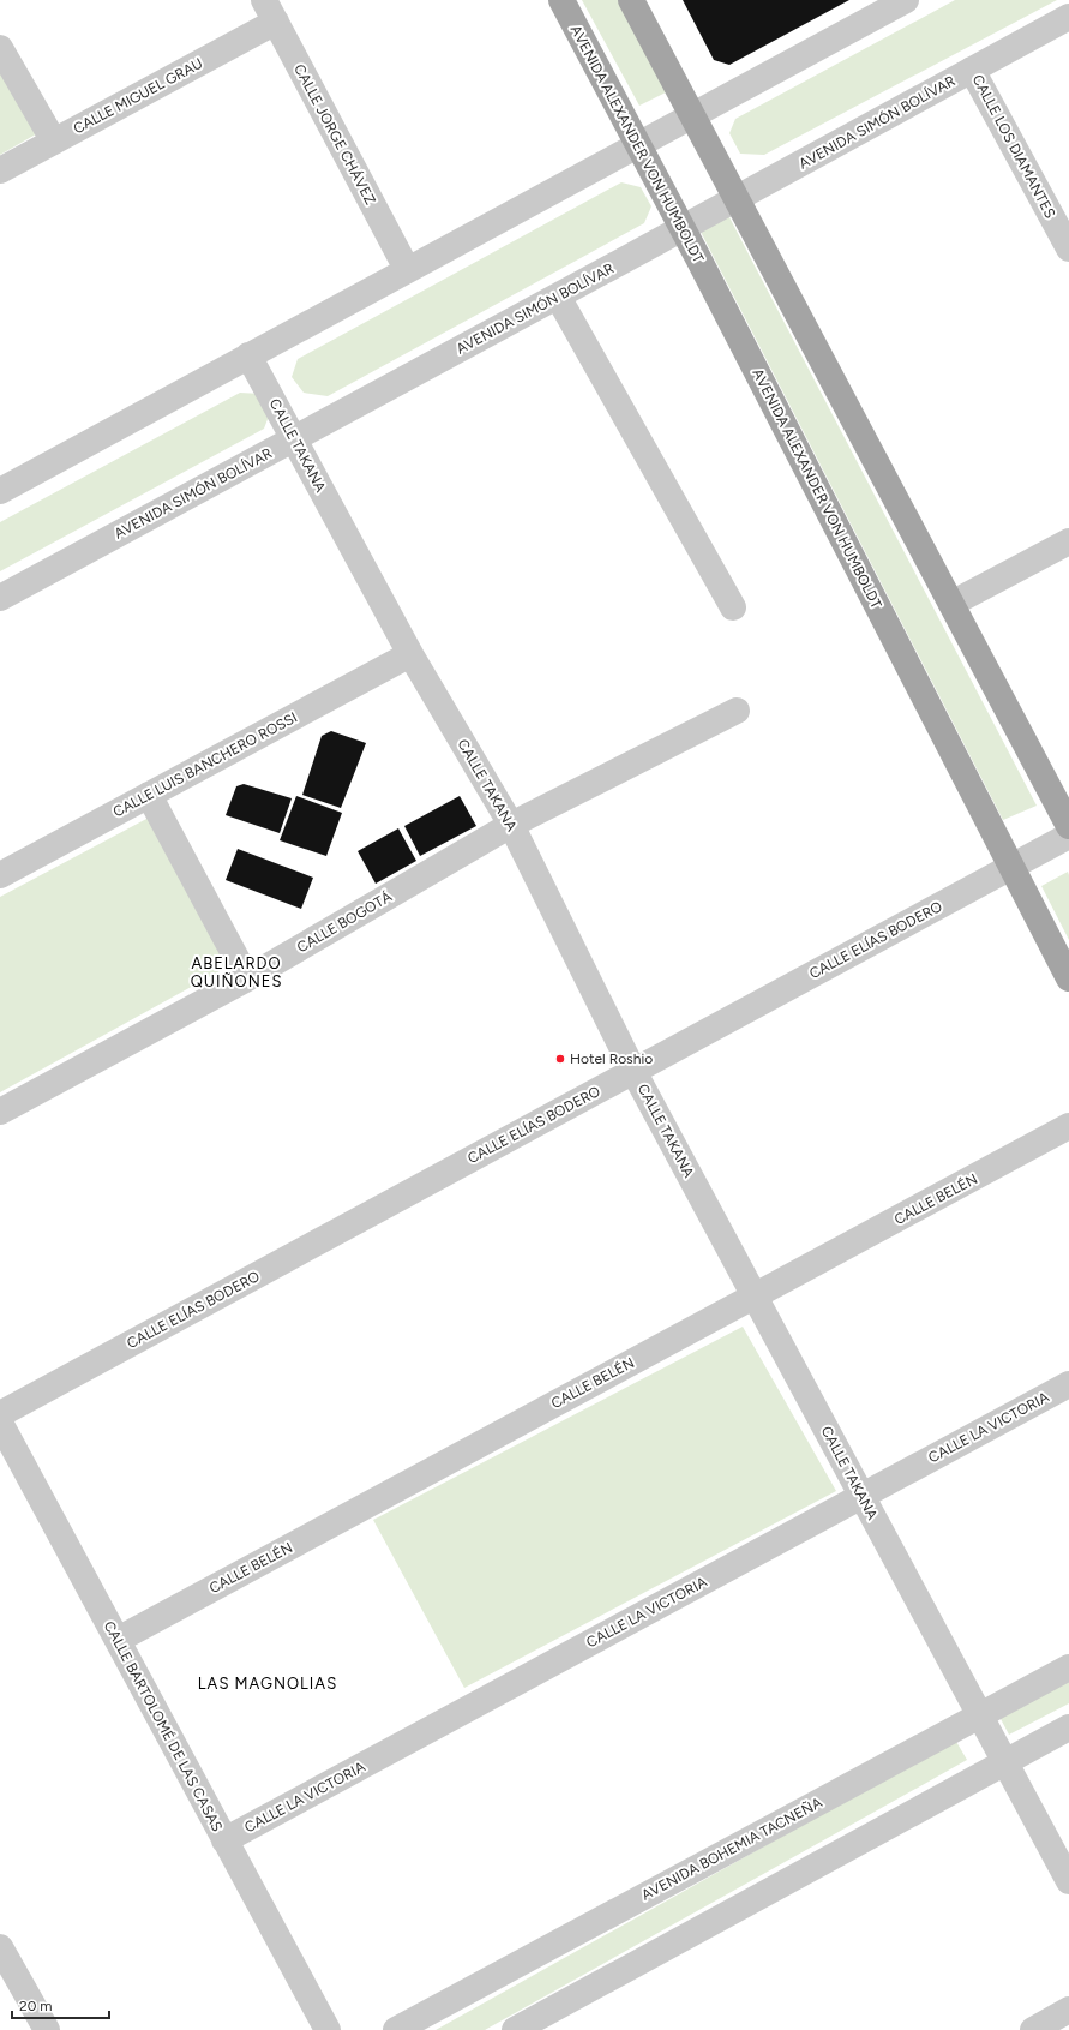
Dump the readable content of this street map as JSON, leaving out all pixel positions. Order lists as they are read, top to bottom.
{
  "streets": {
    "main road": ["AVENIDA ALEXANDER VON HUMBOLDT"],
    "street": [
      "CALLE MIGUEL GRAU",
      "AVENIDA SIMÓN BOLÍVAR",
      "CALLE JORGE CHÁVEZ",
      "CALLE LOS DIAMANTES",
      "CALLE TAKANA",
      "CALLE LUIS BANCHERO ROSSI",
      "CALLE BOGOTÁ",
      "CALLE ELÍAS BODERO",
      "CALLE BELÉN",
      "CALLE LA VICTORIA",
      "CALLE BARTOLOMÉ DE LAS CASAS",
      "AVENIDA BOHEMIA TACNEÑA"
    ]
  },
  "crossings": [
    ["CALLE MIGUEL GRAU", "CALLE JORGE CHÁVEZ"],
    ["AVENIDA SIMÓN BOLÍVAR", "AVENIDA ALEXANDER VON HUMBOLDT"],
    ["AVENIDA SIMÓN BOLÍVAR", "CALLE LOS DIAMANTES"],
    ["AVENIDA SIMÓN BOLÍVAR", "CALLE TAKANA"],
    ["AVENIDA ALEXANDER VON HUMBOLDT", "CALLE ELÍAS BODERO"],
    ["CALLE TAKANA", "CALLE LUIS BANCHERO ROSSI"],
    ["CALLE TAKANA", "CALLE BOGOTÁ"],
    ["CALLE TAKANA", "CALLE ELÍAS BODERO"],
    ["CALLE TAKANA", "CALLE BELÉN"],
    ["CALLE TAKANA", "CALLE LA VICTORIA"],
    ["CALLE TAKANA", "AVENIDA BOHEMIA TACNEÑA"],
    ["CALLE BELÉN", "CALLE BARTOLOMÉ DE LAS CASAS"],
    ["CALLE LA VICTORIA", "CALLE BARTOLOMÉ DE LAS CASAS"]
  ],
  "districts": ["ABELARDO QUIÑONES", "LAS MAGNOLIAS"],
  "places": ["Hotel Roshio"],
  "scale_bar": "20 m"
}
